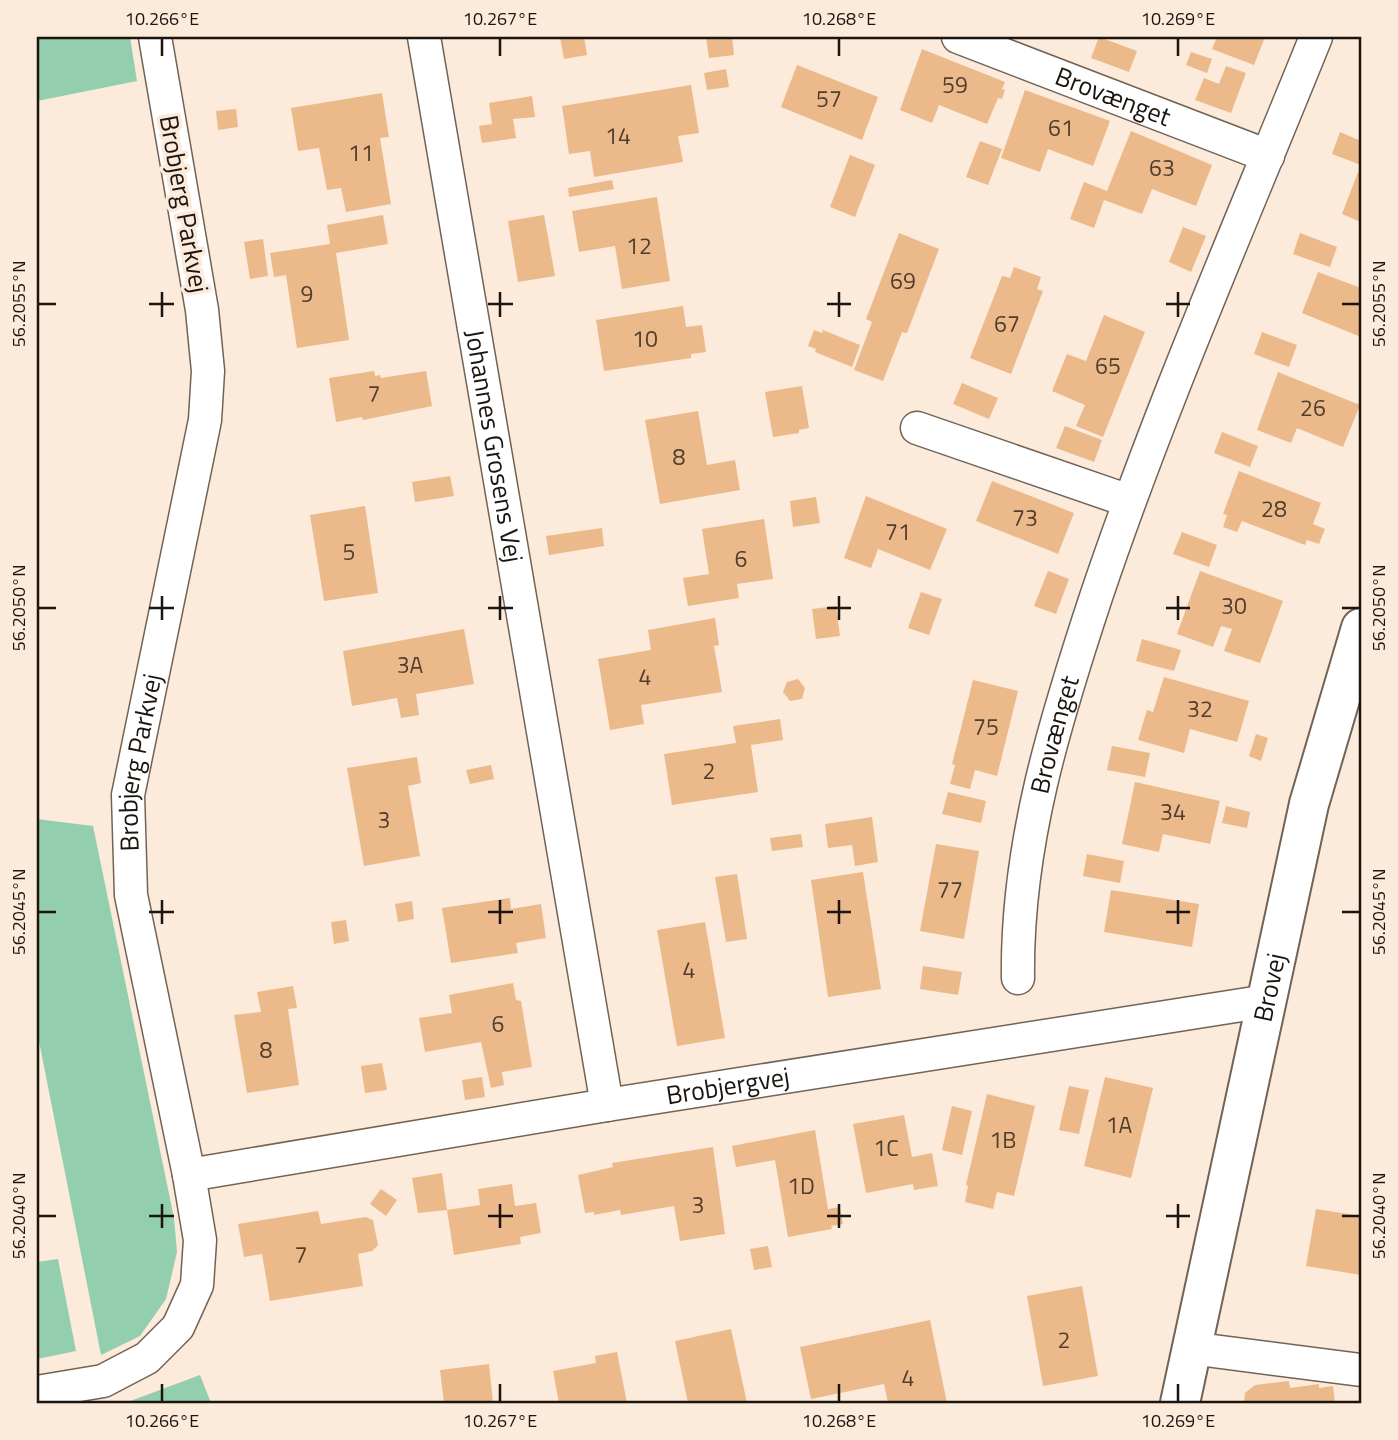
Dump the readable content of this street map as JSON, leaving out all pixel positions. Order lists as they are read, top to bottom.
{
  "streets": {
    "street": [
      "Brovænget",
      "Brobjerg Parkvej",
      "Johannes Grosens Vej",
      "Brovej",
      "Brobjergvej"
    ]
  },
  "crossings": [
    ["Brobjerg Parkvej", "Brobjergvej"],
    ["Johannes Grosens Vej", "Brobjergvej"],
    ["Brovej", "Brobjergvej"]
  ],
  "house_numbers": [
    "59",
    "57",
    "61",
    "14",
    "11",
    "63",
    "12",
    "69",
    "9",
    "67",
    "10",
    "65",
    "7",
    "26",
    "8",
    "28",
    "73",
    "71",
    "5",
    "6",
    "30",
    "3A",
    "4",
    "32",
    "75",
    "2",
    "34",
    "3",
    "77",
    "4",
    "6",
    "8",
    "1A",
    "1B",
    "1C",
    "1D",
    "3",
    "7",
    "2",
    "4"
  ],
  "coordinates": [
    "10.266°E",
    "10.267°E",
    "10.268°E",
    "10.269°E",
    "56.2055°N",
    "56.2050°N",
    "56.2045°N",
    "56.2040°N"
  ]
}
